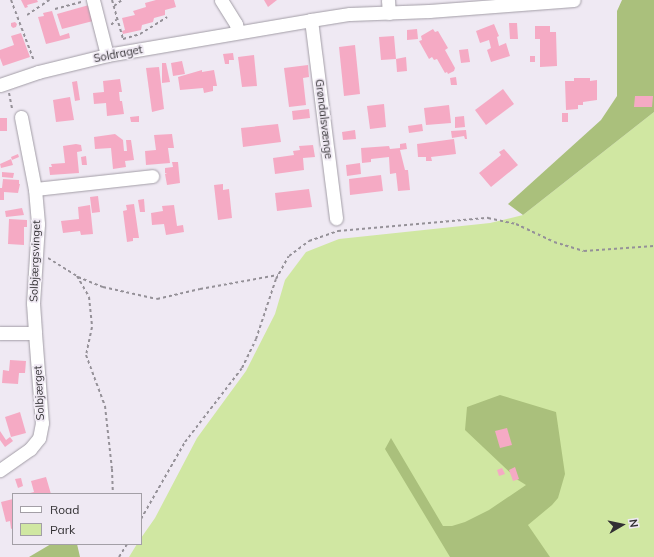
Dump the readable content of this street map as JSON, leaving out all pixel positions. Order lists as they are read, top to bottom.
{
  "streets": {
    "street": [
      "Soldraget",
      "Grøndalsvænge",
      "Solbjærgsvinget",
      "Solbjærget"
    ]
  },
  "crossings": [
    ["Soldraget", "Grøndalsvænge"],
    ["Solbjærgsvinget", "Solbjærget"]
  ],
  "legend": ["Road", "Park"],
  "north": "right"
}
